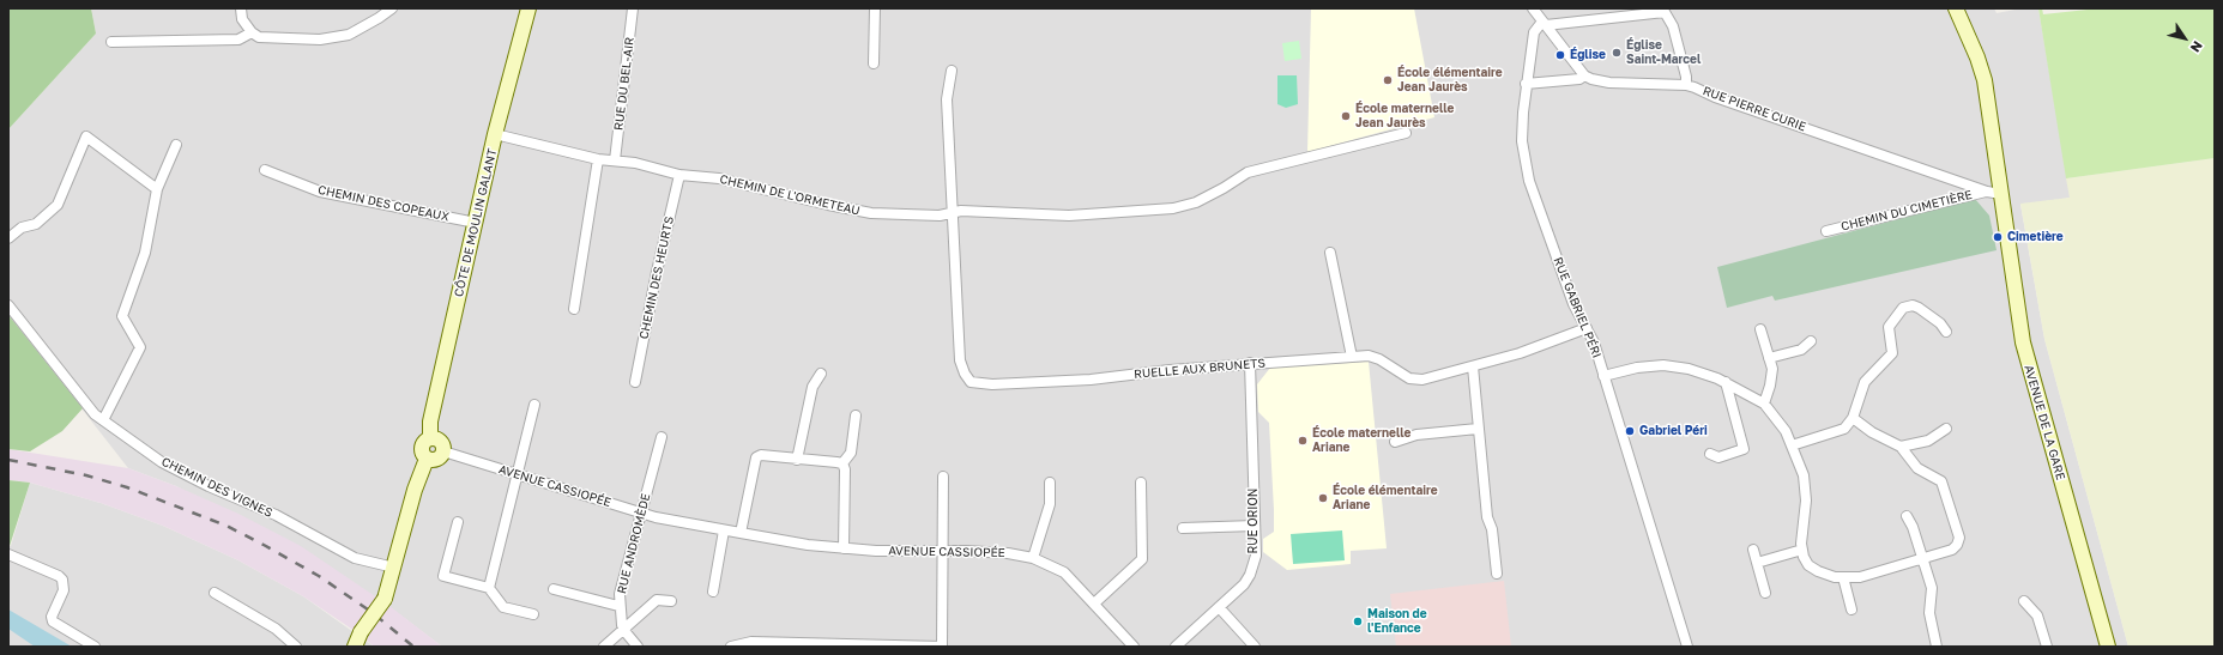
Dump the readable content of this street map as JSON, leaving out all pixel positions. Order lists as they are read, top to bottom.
{
  "streets": {
    "street": [
      "RUE DU BEL-AIR",
      "RUE PIERRE CURIE",
      "CHEMIN DE L'ORMETEAU",
      "CHEMIN DES COPEAUX",
      "CHEMIN DU CIMETIÈRE",
      "CÔTE DE MOULIN GALANT",
      "CHEMIN DES HEURTS",
      "RUE GABRIEL PÉRI",
      "RUELLE AUX BRUNETS",
      "AVENUE DE LA GARE",
      "AVENUE CASSIOPÉE",
      "CHEMIN DES VIGNES",
      "RUE ORION",
      "RUE ANDROMÈDE"
    ]
  },
  "crossings": [
    ["RUE DU BEL-AIR", "CHEMIN DE L'ORMETEAU"],
    ["RUE PIERRE CURIE", "CHEMIN DU CIMETIÈRE"],
    ["RUE PIERRE CURIE", "AVENUE DE LA GARE"],
    ["CHEMIN DE L'ORMETEAU", "CÔTE DE MOULIN GALANT"],
    ["CHEMIN DE L'ORMETEAU", "CHEMIN DES HEURTS"],
    ["CHEMIN DE L'ORMETEAU", "RUELLE AUX BRUNETS"],
    ["CHEMIN DES COPEAUX", "CÔTE DE MOULIN GALANT"],
    ["CÔTE DE MOULIN GALANT", "AVENUE CASSIOPÉE"],
    ["CÔTE DE MOULIN GALANT", "CHEMIN DES VIGNES"],
    ["RUE GABRIEL PÉRI", "RUELLE AUX BRUNETS"],
    ["RUELLE AUX BRUNETS", "RUE ORION"],
    ["AVENUE CASSIOPÉE", "RUE ANDROMÈDE"]
  ],
  "places": [
    "Église Saint-Marcel",
    "Église",
    "École élémentaire Jean Jaurès",
    "École maternelle Jean Jaurès",
    "Cimetière",
    "Gabriel Péri",
    "École maternelle Ariane",
    "École élémentaire Ariane",
    "Maison de l'Enfance"
  ],
  "north": "bottom right"
}
